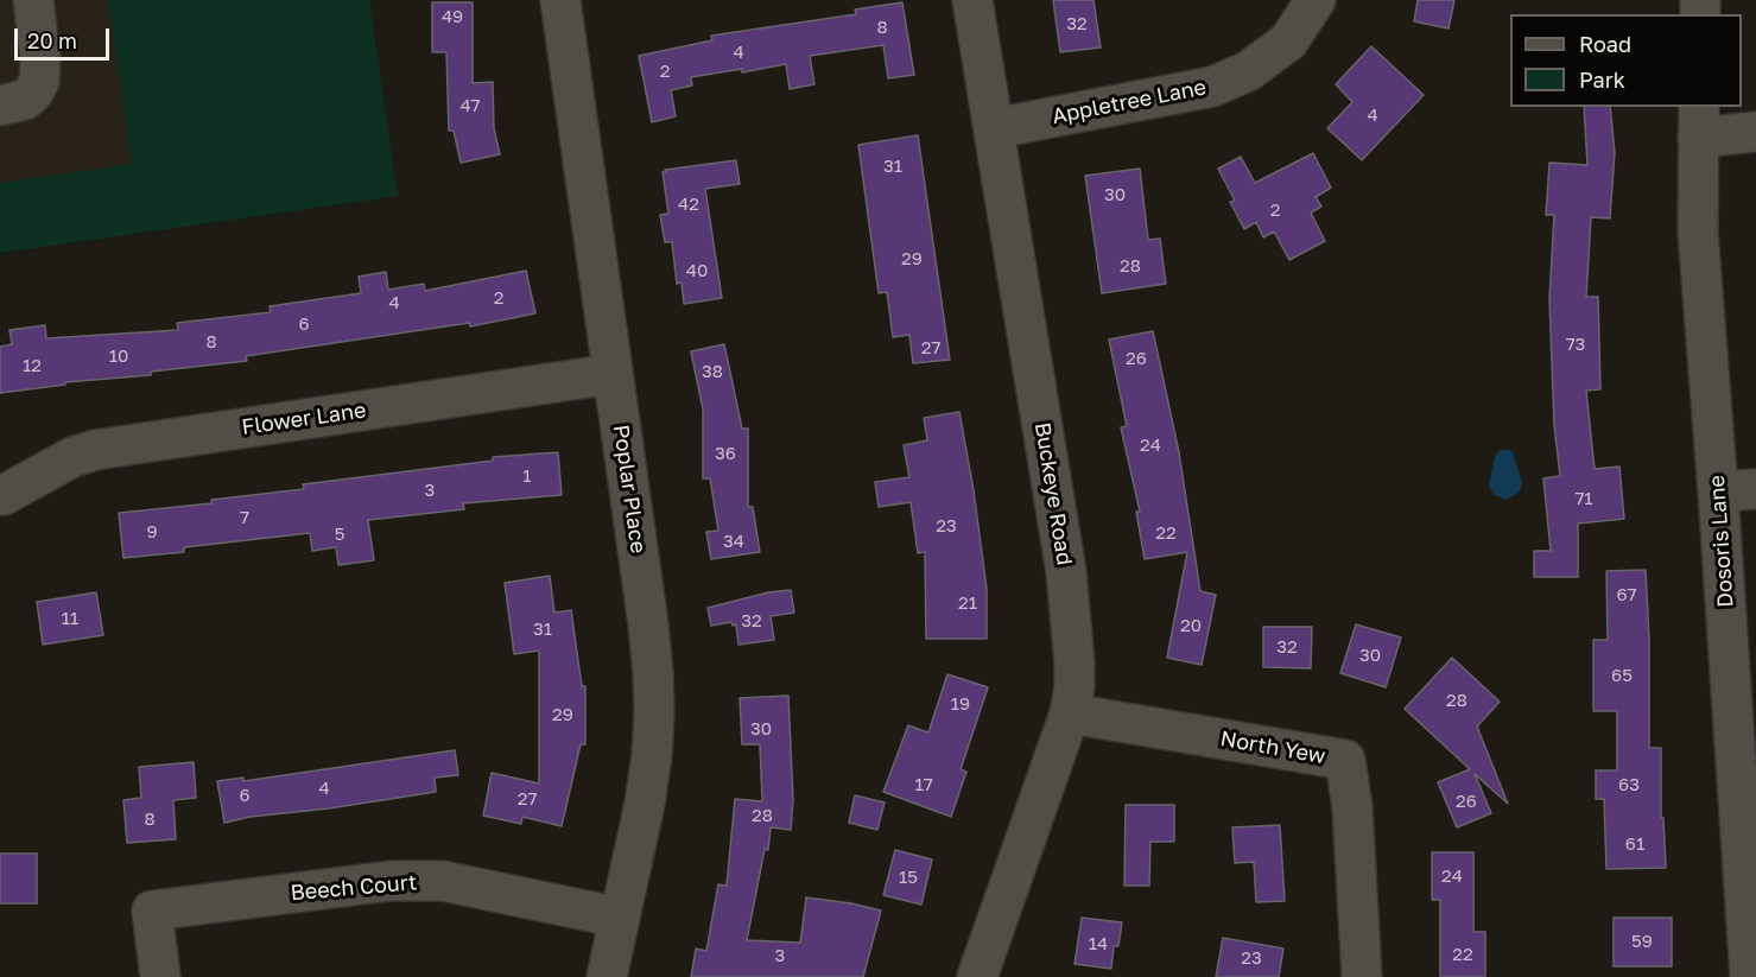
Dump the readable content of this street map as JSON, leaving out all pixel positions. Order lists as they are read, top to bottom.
{
  "streets": {
    "street": [
      "Appletree Lane",
      "Flower Lane",
      "Poplar Place",
      "Buckeye Road",
      "Dosoris Lane",
      "North Yew",
      "Beech Court"
    ]
  },
  "crossings": [
    ["Appletree Lane", "Buckeye Road"],
    ["Flower Lane", "Poplar Place"],
    ["Poplar Place", "Beech Court"],
    ["Buckeye Road", "North Yew"]
  ],
  "house_numbers": [
    "49",
    "32",
    "8",
    "4",
    "2",
    "47",
    "4",
    "31",
    "30",
    "42",
    "2",
    "29",
    "28",
    "40",
    "2",
    "4",
    "6",
    "8",
    "73",
    "27",
    "10",
    "26",
    "12",
    "38",
    "24",
    "36",
    "1",
    "3",
    "71",
    "7",
    "23",
    "9",
    "22",
    "5",
    "34",
    "67",
    "21",
    "11",
    "32",
    "20",
    "31",
    "32",
    "30",
    "65",
    "28",
    "19",
    "29",
    "30",
    "17",
    "63",
    "4",
    "6",
    "27",
    "26",
    "28",
    "8",
    "61",
    "24",
    "15",
    "59",
    "14",
    "22",
    "3",
    "23"
  ],
  "legend": ["Road", "Park"],
  "scale_bar": "20 m"
}
